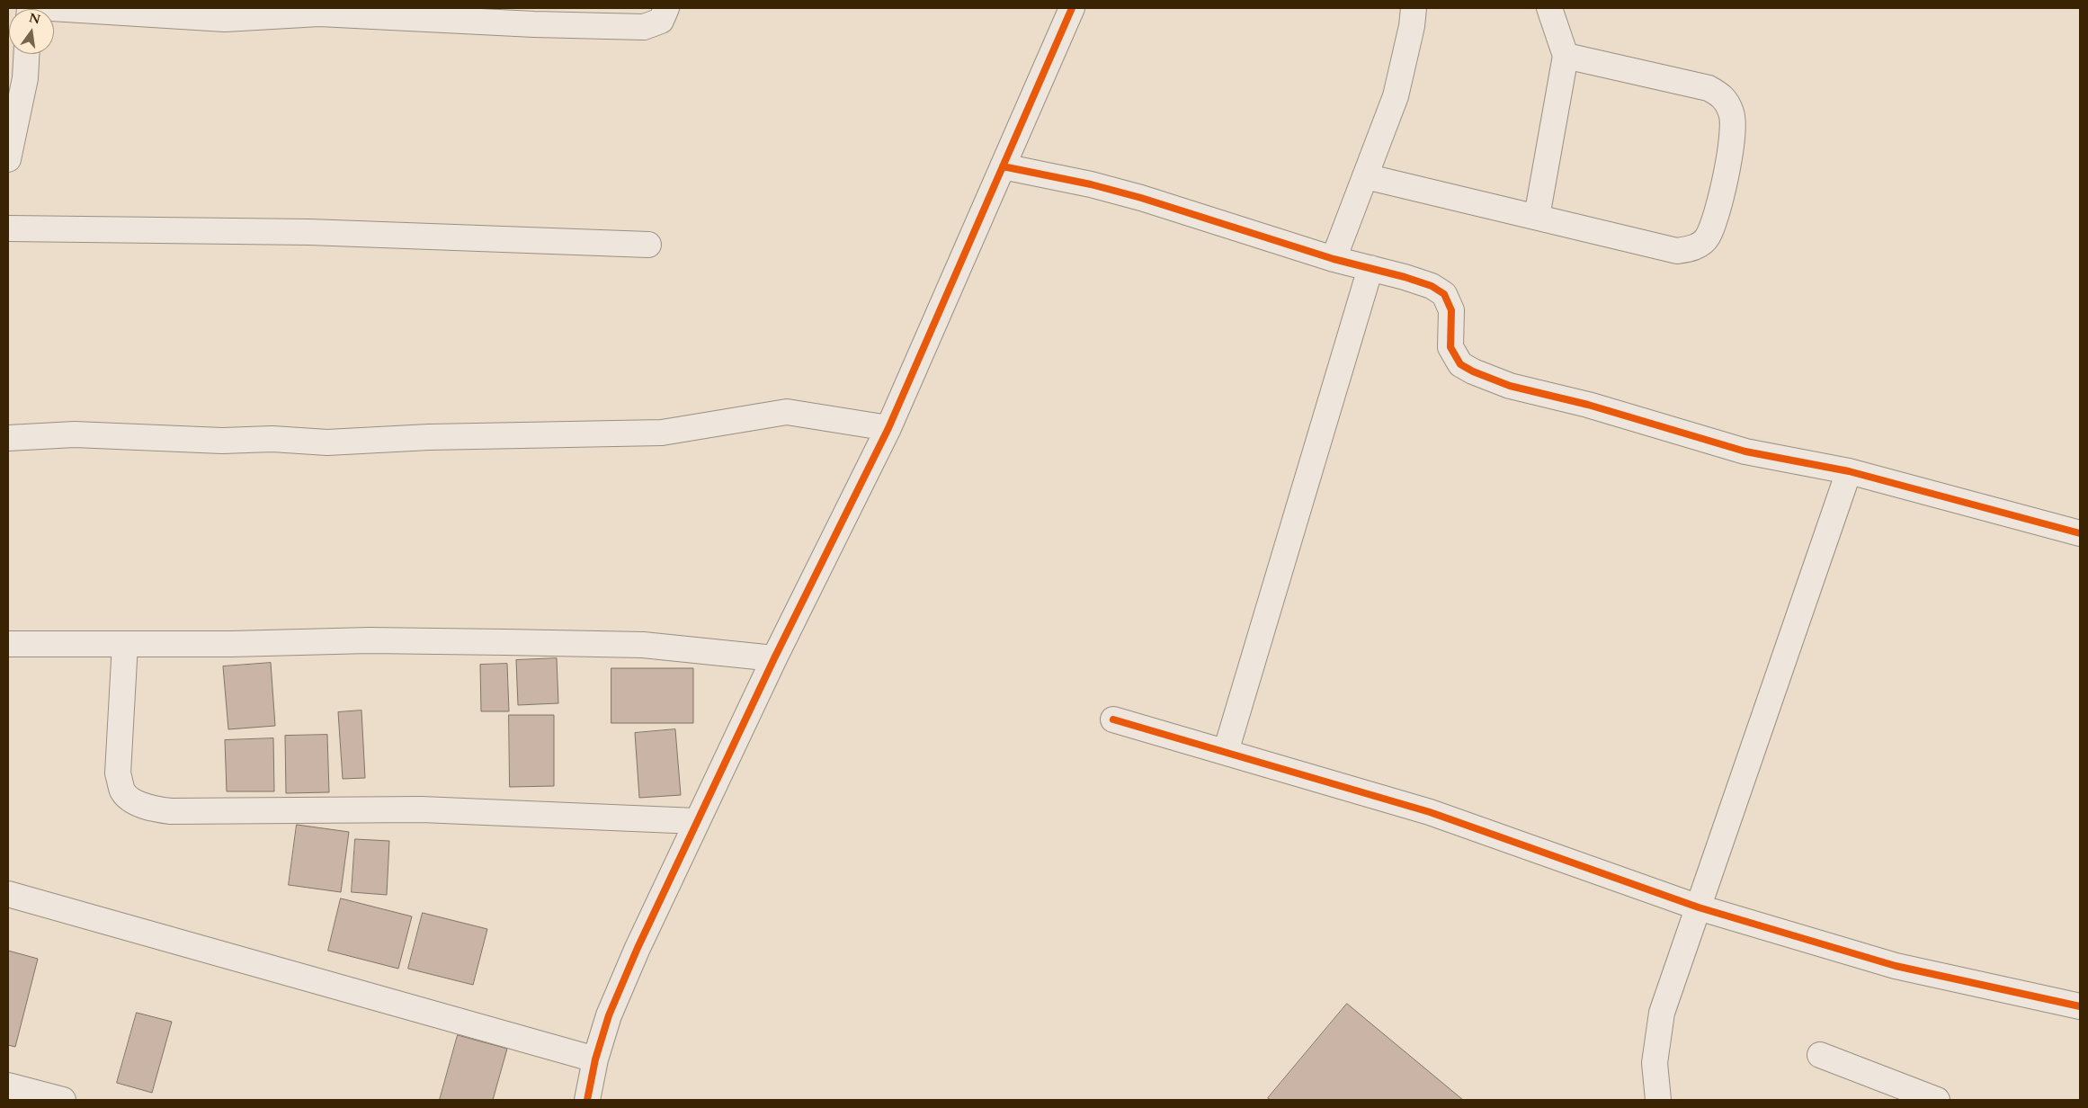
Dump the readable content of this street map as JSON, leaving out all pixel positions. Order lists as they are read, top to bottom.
{
  "north": "top"
}
